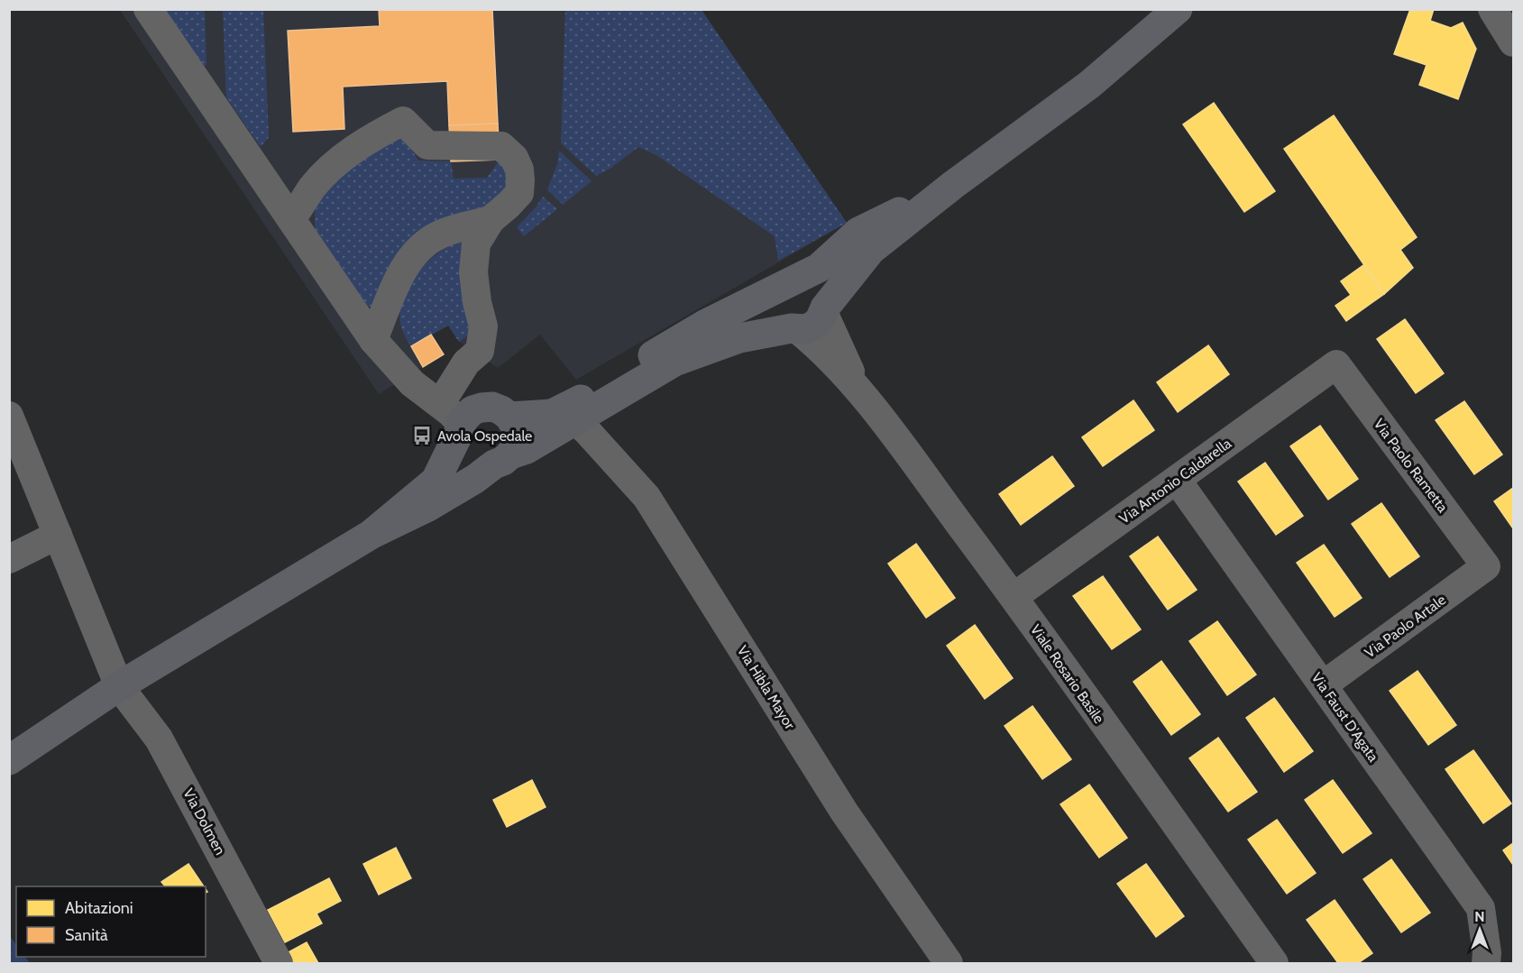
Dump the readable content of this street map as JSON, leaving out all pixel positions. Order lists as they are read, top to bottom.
{
  "streets": {
    "street": [
      "Via Paolo Rametta",
      "Via Antonio Caldarella",
      "Via Paolo Artale",
      "Viale Rosario Basile",
      "Via Hibla Mayor",
      "Via Faust D'Agata",
      "Via Dolmen"
    ]
  },
  "crossings": [
    ["Via Paolo Rametta", "Via Antonio Caldarella"],
    ["Via Paolo Rametta", "Via Paolo Artale"],
    ["Via Antonio Caldarella", "Viale Rosario Basile"],
    ["Via Antonio Caldarella", "Via Faust D'Agata"],
    ["Via Paolo Artale", "Via Faust D'Agata"]
  ],
  "places": {
    "bus stop": ["Avola Ospedale"]
  },
  "legend": ["Abitazioni", "Sanità"],
  "north": "top"
}
